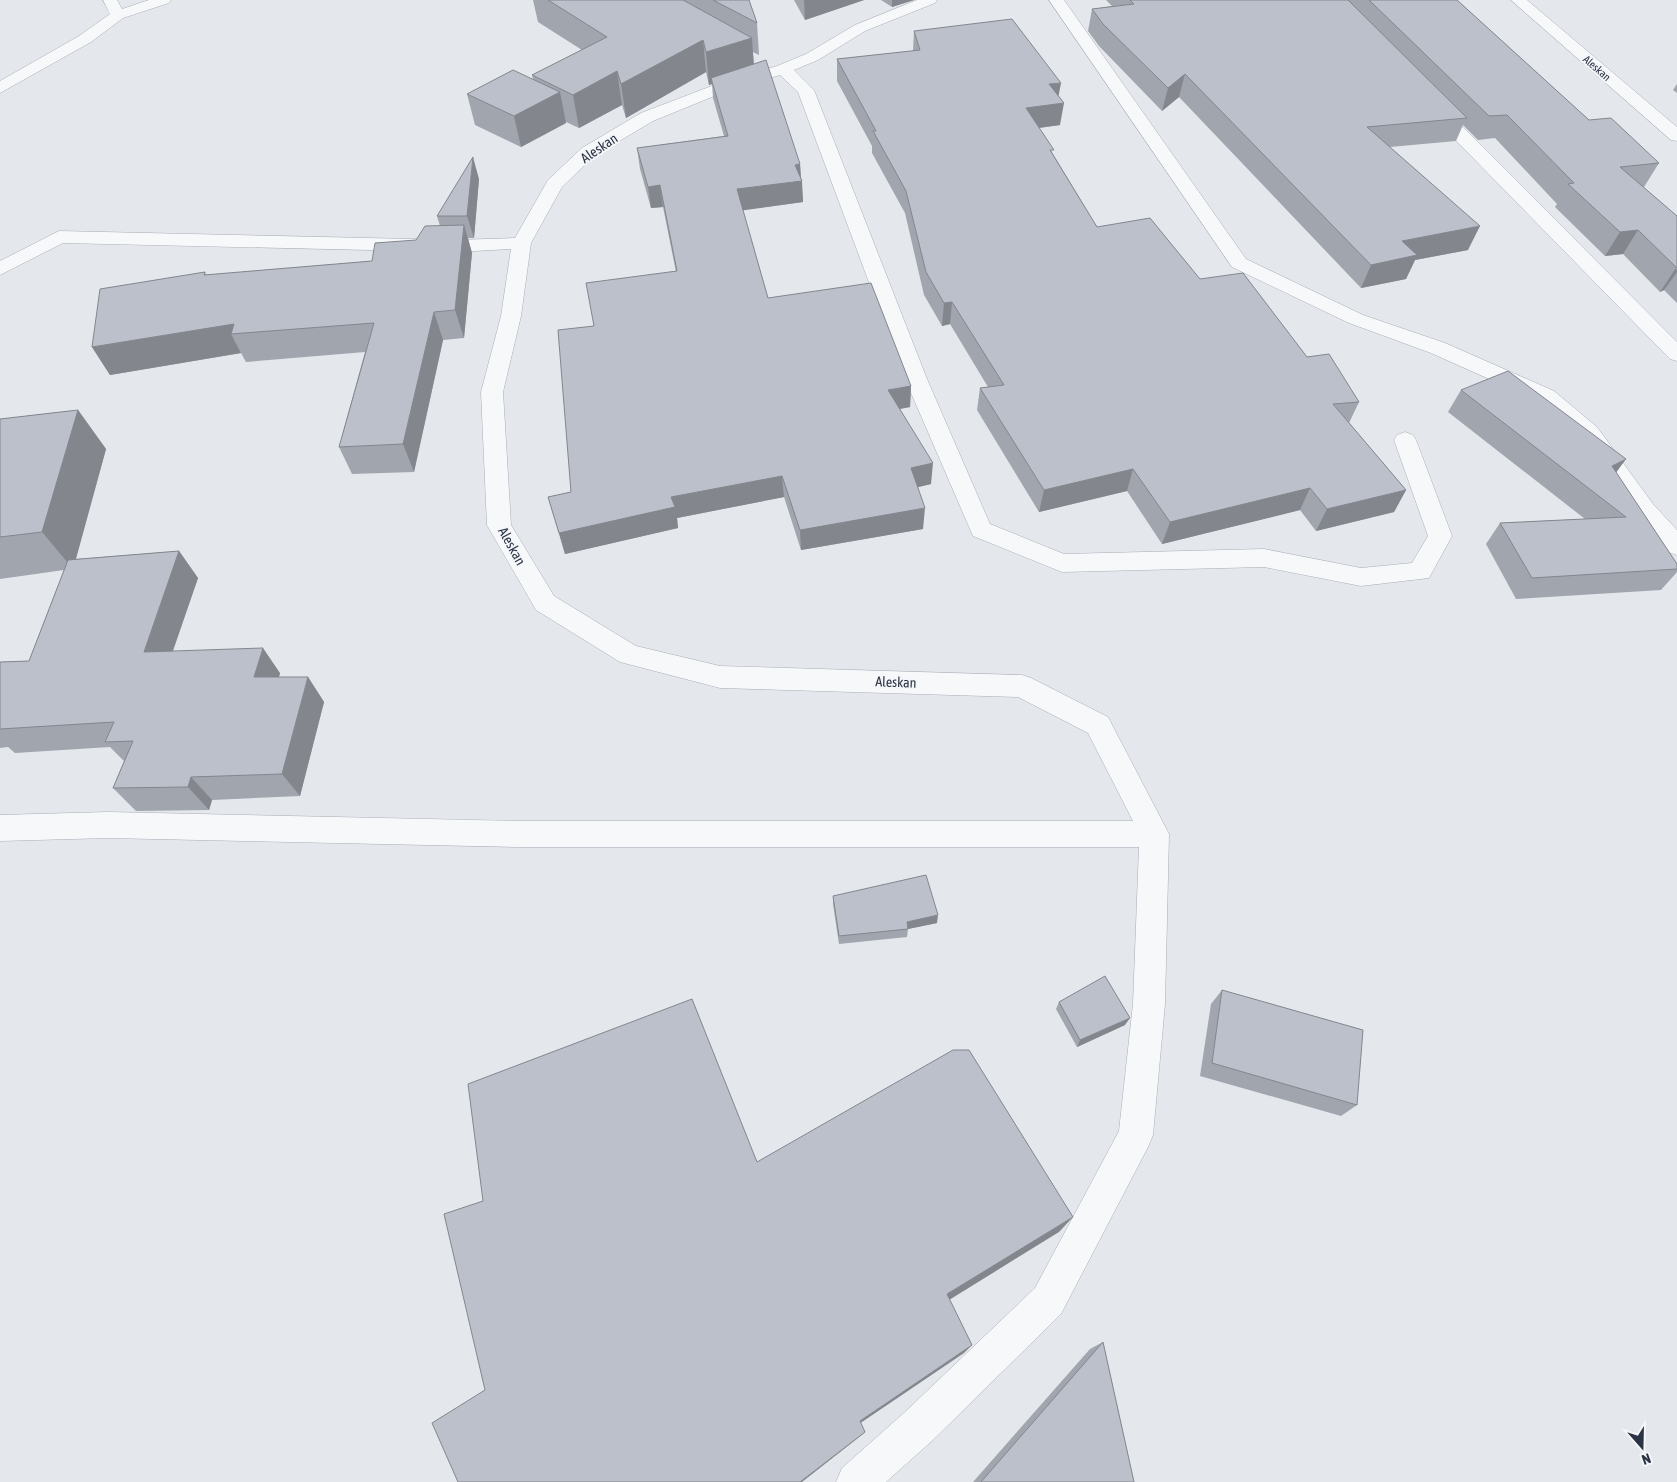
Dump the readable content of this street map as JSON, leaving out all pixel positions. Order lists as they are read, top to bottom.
{
  "streets": {
    "street": ["Aleskan"]
  },
  "north": "bottom"
}
